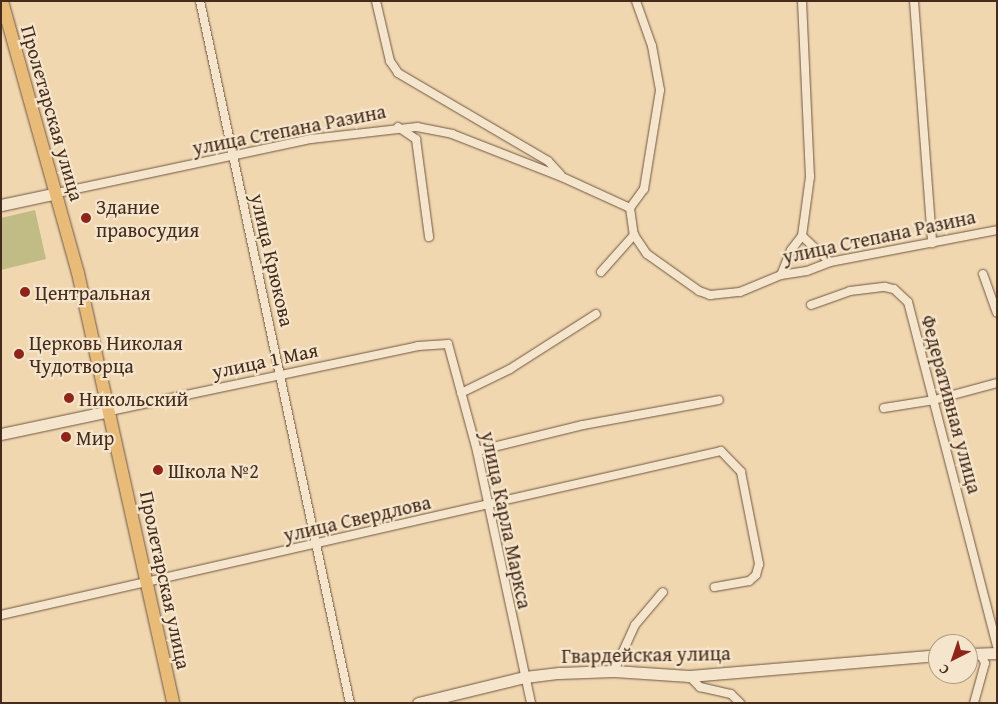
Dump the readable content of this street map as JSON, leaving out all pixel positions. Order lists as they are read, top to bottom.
{
  "streets": {
    "main road": ["Пролетарская улица"],
    "street": [
      "улица Степана Разина",
      "улица Крюкова",
      "улица 1 Мая",
      "Федеративная улица",
      "улица Свердлова",
      "улица Карла Маркса",
      "Гвардейская улица"
    ]
  },
  "crossings": [
    ["Пролетарская улица", "улица Степана Разина"],
    ["Пролетарская улица", "улица 1 Мая"],
    ["Пролетарская улица", "улица Свердлова"],
    ["улица Степана Разина", "улица Крюкова"],
    ["улица Крюкова", "улица 1 Мая"],
    ["улица Крюкова", "улица Свердлова"],
    ["улица 1 Мая", "улица Карла Маркса"],
    ["улица Свердлова", "улица Карла Маркса"],
    ["улица Карла Маркса", "Гвардейская улица"]
  ],
  "places": [
    "Здание правосудия",
    "Центральная",
    "Церковь Николая Чудотворца",
    "Никольский",
    "Мир",
    "Школа №2"
  ],
  "north": "bottom left"
}
